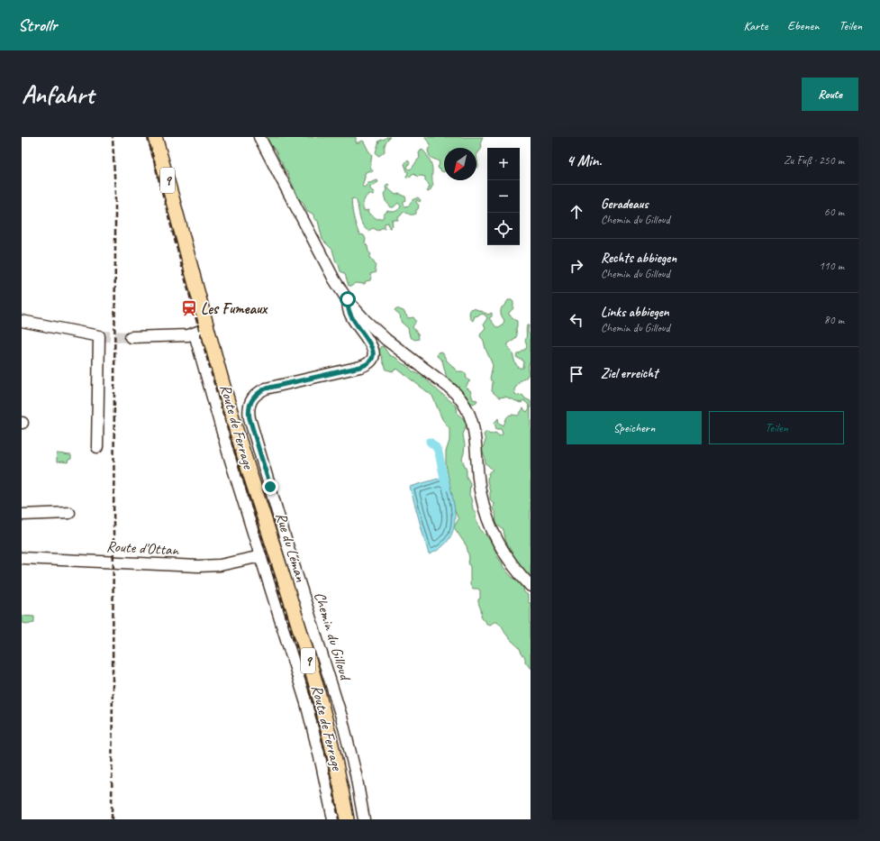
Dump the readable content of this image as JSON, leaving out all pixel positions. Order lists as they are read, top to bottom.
{
  "streets": {
    "main road": ["9", "Rue du Léman"],
    "street": ["Route de Ferrage", "Route d'Ottan", "Chemin du Gilloud"]
  },
  "crossings": [
    ["Route de Ferrage", "Route d'Ottan"]
  ],
  "places": {
    "station": ["Les Fumeaux"]
  },
  "north": "bottom left",
  "page": {
    "header": "Strollr",
    "nav": ["Karte", "Ebenen", "Teilen"],
    "buttons": [
      "Route",
      ["Speichern", "Teilen"]
    ],
    "title": "Anfahrt",
    "heading": ["4 Min.", "Zu Fuß · 250 m"],
    "map_buttons": ["+", "−"],
    "list": [
      ["Geradeaus", "Chemin du Gilloud", "60 m"],
      ["Rechts abbiegen", "Chemin du Gilloud", "110 m"],
      ["Links abbiegen", "Chemin du Gilloud", "80 m"],
      "Ziel erreicht"
    ]
  }
}
